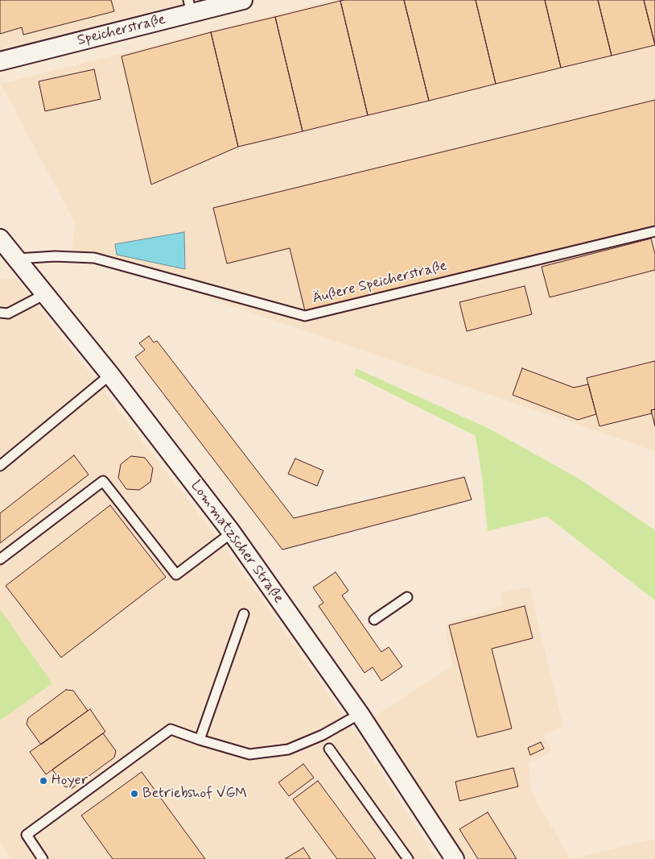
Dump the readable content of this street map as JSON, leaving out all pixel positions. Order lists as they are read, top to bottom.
{
  "streets": {
    "street": ["Speicherstraße", "Lommatzscher Straße"],
    "lane": ["Äußere Speicherstraße"]
  },
  "crossings": [
    ["Äußere Speicherstraße", "Lommatzscher Straße"]
  ],
  "places": ["Hoyer", "Betriebshof VGM"]
}
